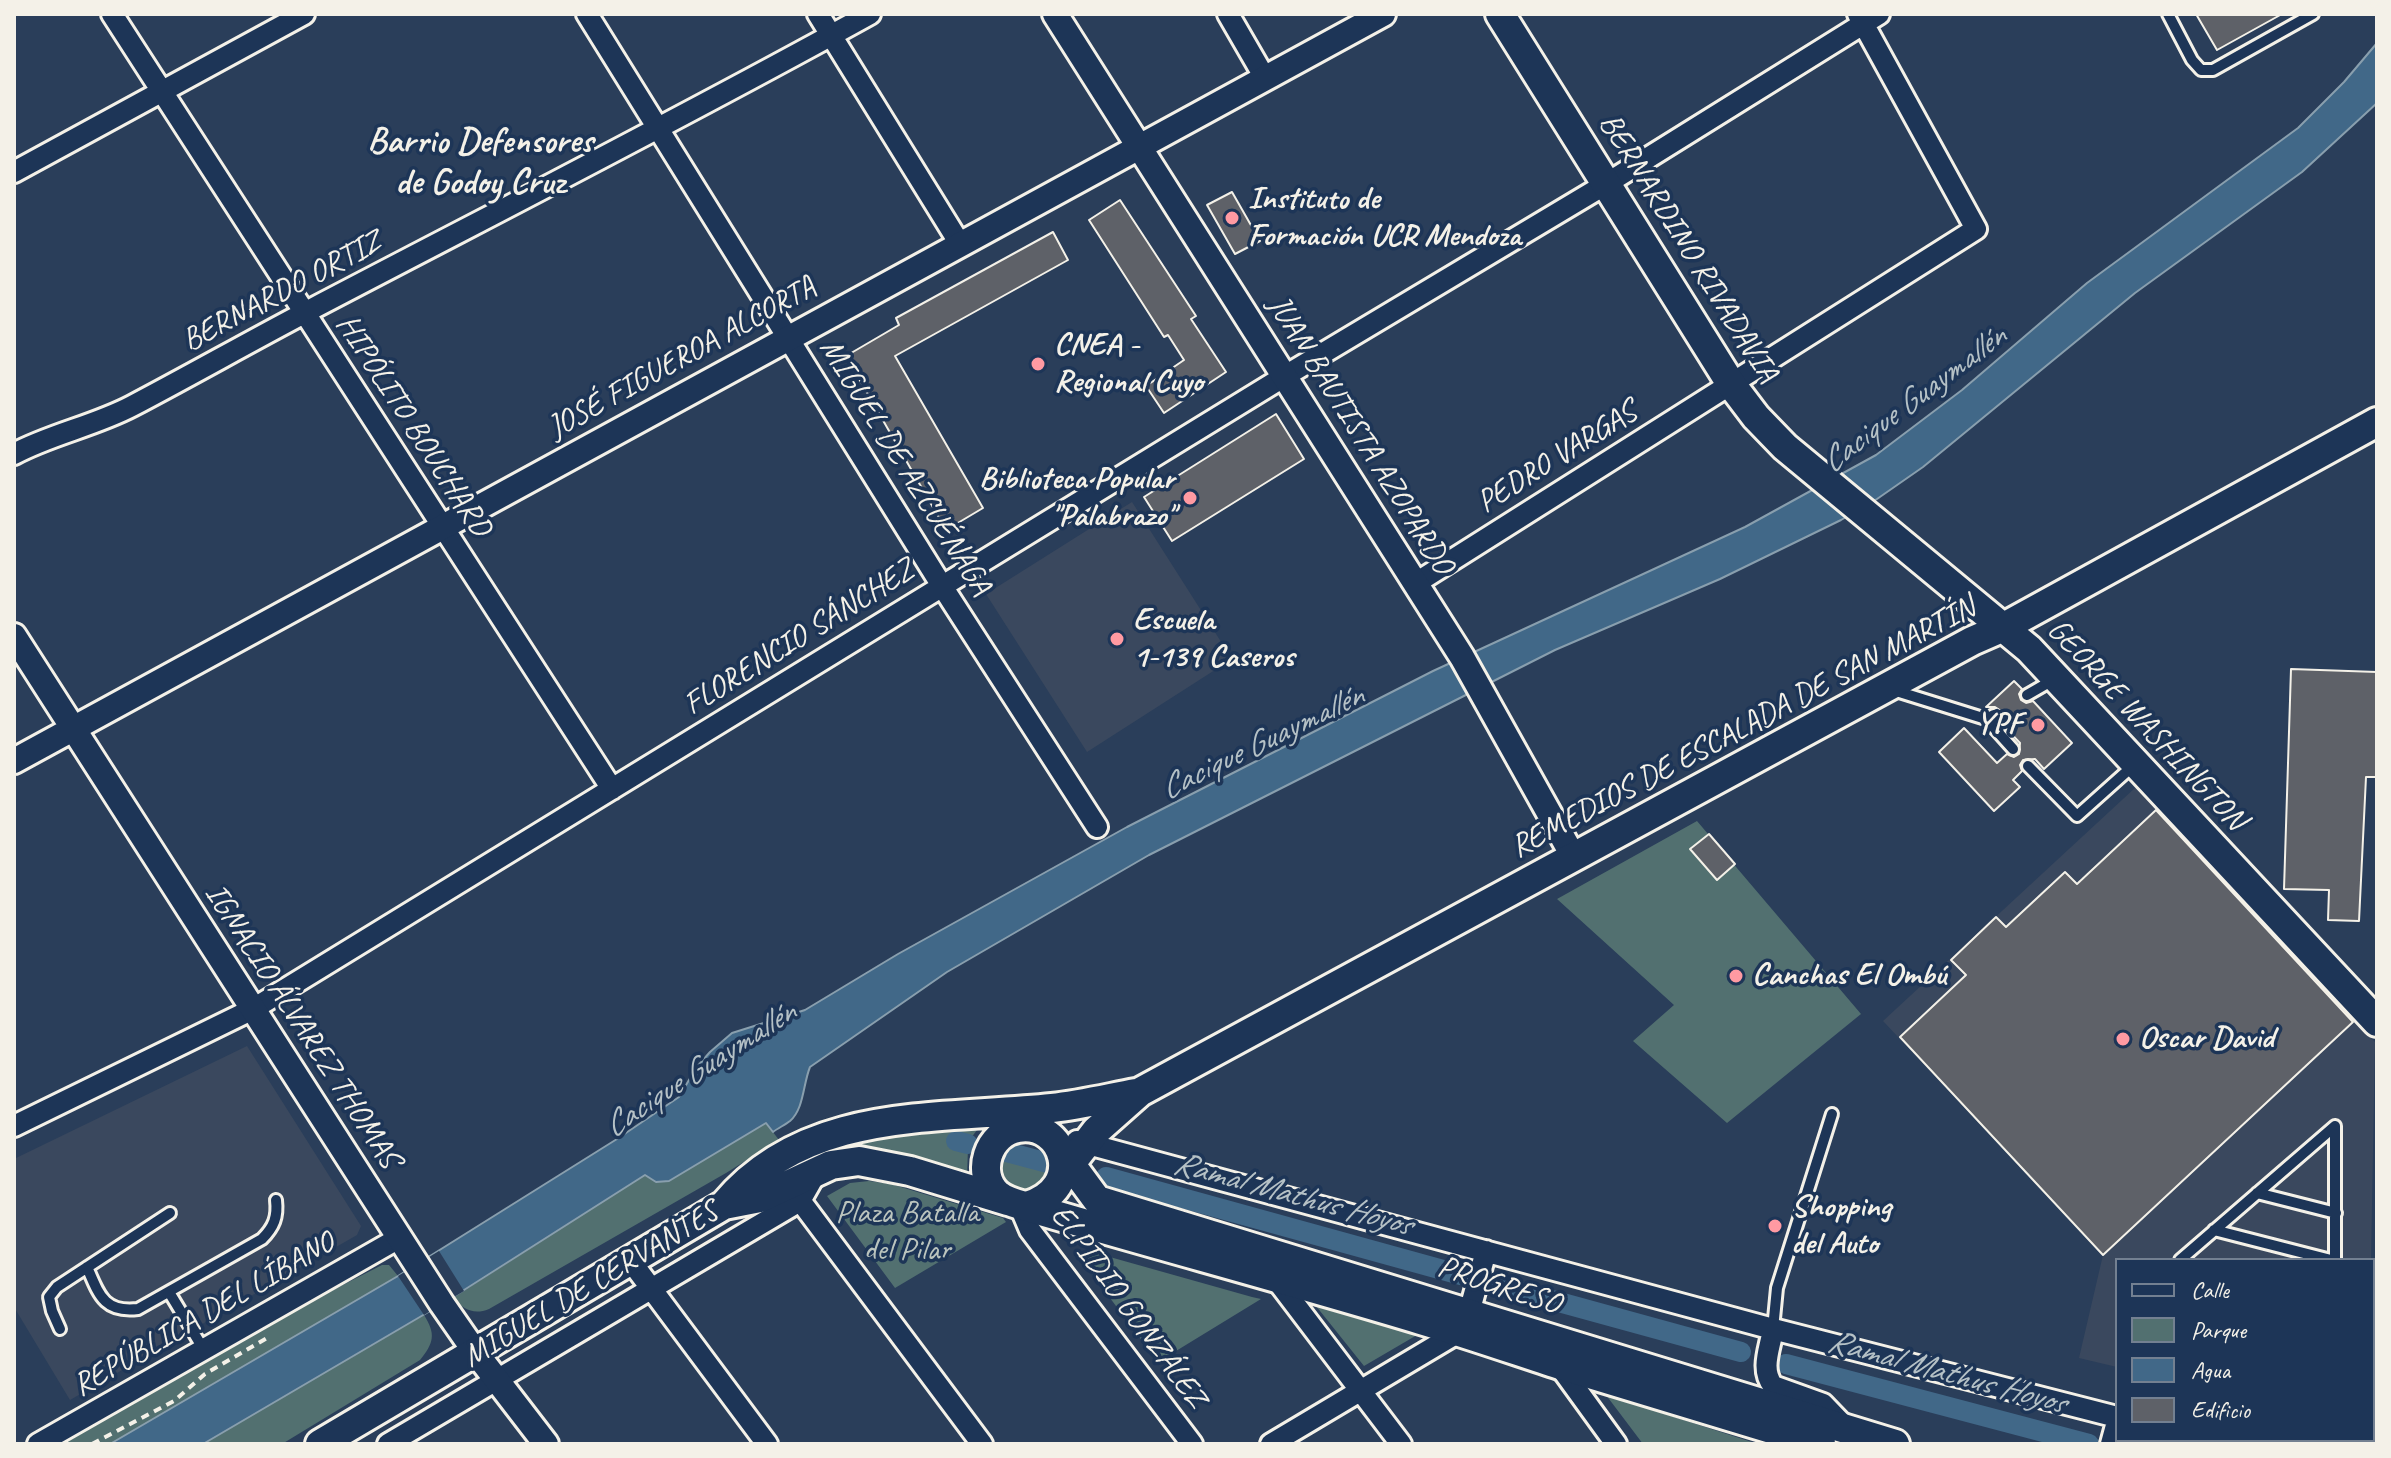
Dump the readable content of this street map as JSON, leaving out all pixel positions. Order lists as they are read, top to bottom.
{
  "streets": {
    "main road": [
      "BERNARDINO RIVADAVIA",
      "GEORGE WASHINGTON",
      "REMEDIOS DE ESCALADA DE SAN MARTÍN",
      "MIGUEL DE CERVANTES",
      "PROGRESO"
    ],
    "street": [
      "BERNARDO ORTIZ",
      "JOSÉ FIGUEROA ALCORTA",
      "HIPÓLITO BOUCHARD",
      "JUAN BAUTISTA AZOPARDO",
      "PEDRO VARGAS",
      "MIGUEL DE AZCUÉNAGA",
      "FLORENCIO SÁNCHEZ",
      "IGNACIO ÁLVAREZ THOMAS",
      "ELPIDIO GONZÁLEZ",
      "REPÚBLICA DEL LÍBANO"
    ]
  },
  "crossings": [
    ["BERNARDINO RIVADAVIA", "PEDRO VARGAS"],
    ["BERNARDINO RIVADAVIA", "FLORENCIO SÁNCHEZ"],
    ["BERNARDINO RIVADAVIA", "GEORGE WASHINGTON"],
    ["BERNARDO ORTIZ", "HIPÓLITO BOUCHARD"],
    ["BERNARDO ORTIZ", "MIGUEL DE AZCUÉNAGA"],
    ["JOSÉ FIGUEROA ALCORTA", "HIPÓLITO BOUCHARD"],
    ["JOSÉ FIGUEROA ALCORTA", "JUAN BAUTISTA AZOPARDO"],
    ["JOSÉ FIGUEROA ALCORTA", "MIGUEL DE AZCUÉNAGA"],
    ["JOSÉ FIGUEROA ALCORTA", "IGNACIO ÁLVAREZ THOMAS"],
    ["HIPÓLITO BOUCHARD", "FLORENCIO SÁNCHEZ"],
    ["JUAN BAUTISTA AZOPARDO", "PEDRO VARGAS"],
    ["JUAN BAUTISTA AZOPARDO", "FLORENCIO SÁNCHEZ"],
    ["JUAN BAUTISTA AZOPARDO", "REMEDIOS DE ESCALADA DE SAN MARTÍN"],
    ["PEDRO VARGAS", "FLORENCIO SÁNCHEZ"],
    ["MIGUEL DE AZCUÉNAGA", "FLORENCIO SÁNCHEZ"],
    ["FLORENCIO SÁNCHEZ", "IGNACIO ÁLVAREZ THOMAS"],
    ["GEORGE WASHINGTON", "REMEDIOS DE ESCALADA DE SAN MARTÍN"],
    ["REMEDIOS DE ESCALADA DE SAN MARTÍN", "MIGUEL DE CERVANTES"],
    ["REMEDIOS DE ESCALADA DE SAN MARTÍN", "PROGRESO"],
    ["REMEDIOS DE ESCALADA DE SAN MARTÍN", "ELPIDIO GONZÁLEZ"],
    ["IGNACIO ÁLVAREZ THOMAS", "MIGUEL DE CERVANTES"],
    ["IGNACIO ÁLVAREZ THOMAS", "REPÚBLICA DEL LÍBANO"],
    ["MIGUEL DE CERVANTES", "PROGRESO"],
    ["MIGUEL DE CERVANTES", "ELPIDIO GONZÁLEZ"],
    ["PROGRESO", "ELPIDIO GONZÁLEZ"]
  ],
  "districts": ["Barrio Defensores de Godoy Cruz"],
  "water": ["Cacique Guaymallén", "Ramal Mathus Hoyos"],
  "parks": ["Plaza Batalla del Pilar"],
  "places": [
    "Instituto de Formación UCR Mendoza",
    "CNEA - Regional Cuyo",
    "Biblioteca Popular \"Palabrazo\"",
    "Escuela 1-139 Caseros",
    "YPF",
    "Canchas El Ombú",
    "Oscar David",
    "Shopping del Auto"
  ],
  "legend": [
    "Calle",
    "Parque",
    "Agua",
    "Edificio"
  ]
}
